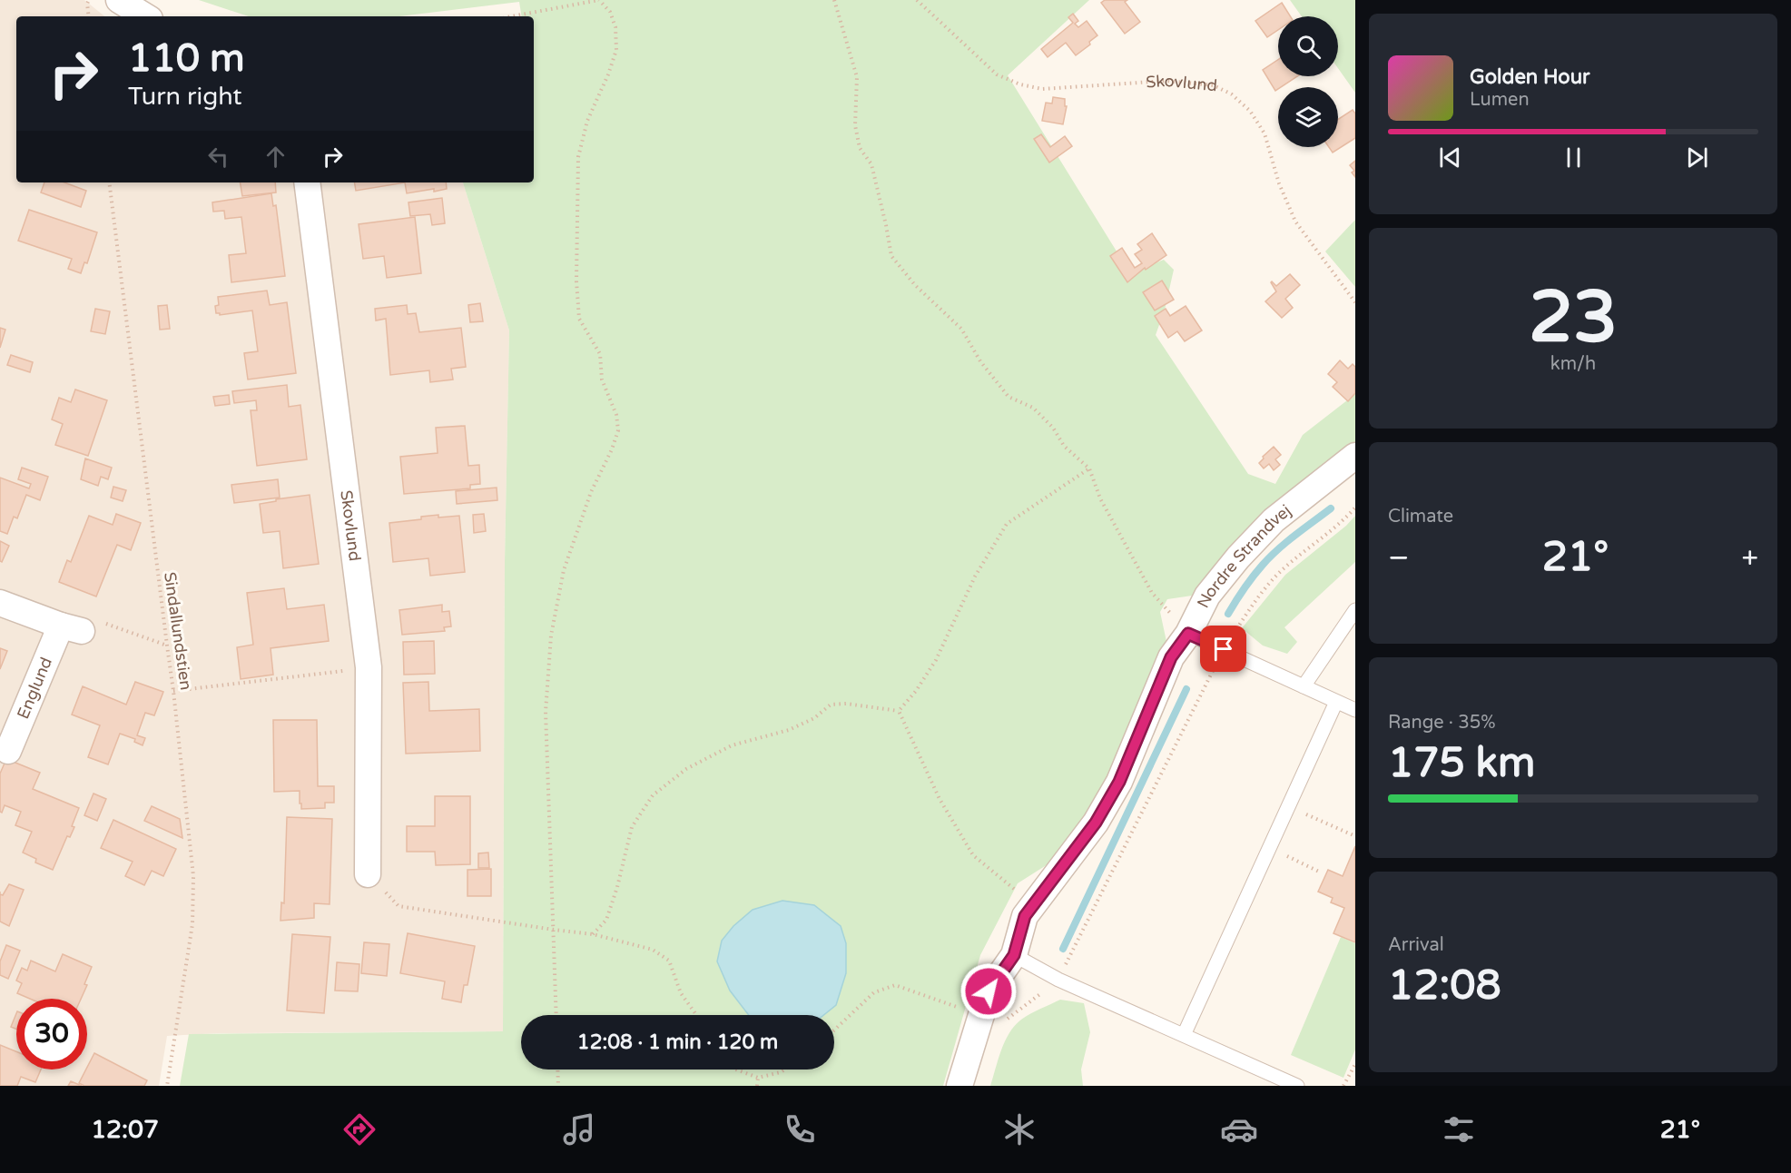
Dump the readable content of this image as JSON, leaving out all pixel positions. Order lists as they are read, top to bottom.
{
  "streets": {
    "street": ["Skovlund", "Nordre Strandvej", "Englund"],
    "path": ["Sindallundstien"]
  },
  "page": {
    "turn": ["110 m", "Turn right"],
    "song": ["Golden Hour", "Lumen"],
    "tile": [
      ["23", "km/h"],
      "Climate",
      ["Range · 35%", "175 km"],
      ["Arrival", "12:08"]
    ],
    "heat": ["−", "21°", "+"],
    "limit": "30",
    "trip": "12:08 · 1 min · 120 m",
    "tabs": ["12:07", "21°"]
  }
}
